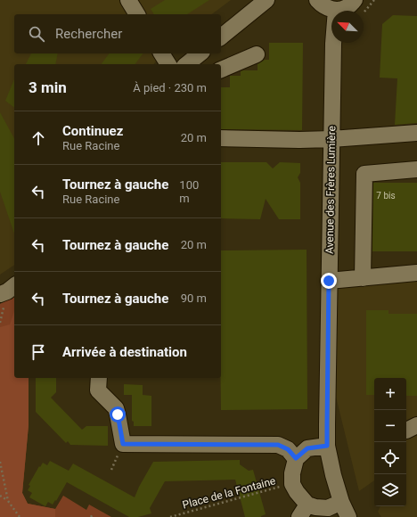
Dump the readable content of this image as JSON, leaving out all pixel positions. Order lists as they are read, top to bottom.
{
  "streets": {
    "street": ["Avenue des Frères Lumière"],
    "path": ["Place de la Fontaine"]
  },
  "house_numbers": ["7 bis"],
  "north": "top left",
  "page": {
    "search": "Rechercher",
    "heading": ["3 min", "À pied · 230 m"],
    "list": [
      ["Continuez", "Rue Racine", "20 m"],
      ["Tournez à gauche", "Rue Racine", "100 m"],
      ["Tournez à gauche", "20 m"],
      ["Tournez à gauche", "90 m"],
      "Arrivée à destination"
    ],
    "map_buttons": ["+", "−"]
  }
}
